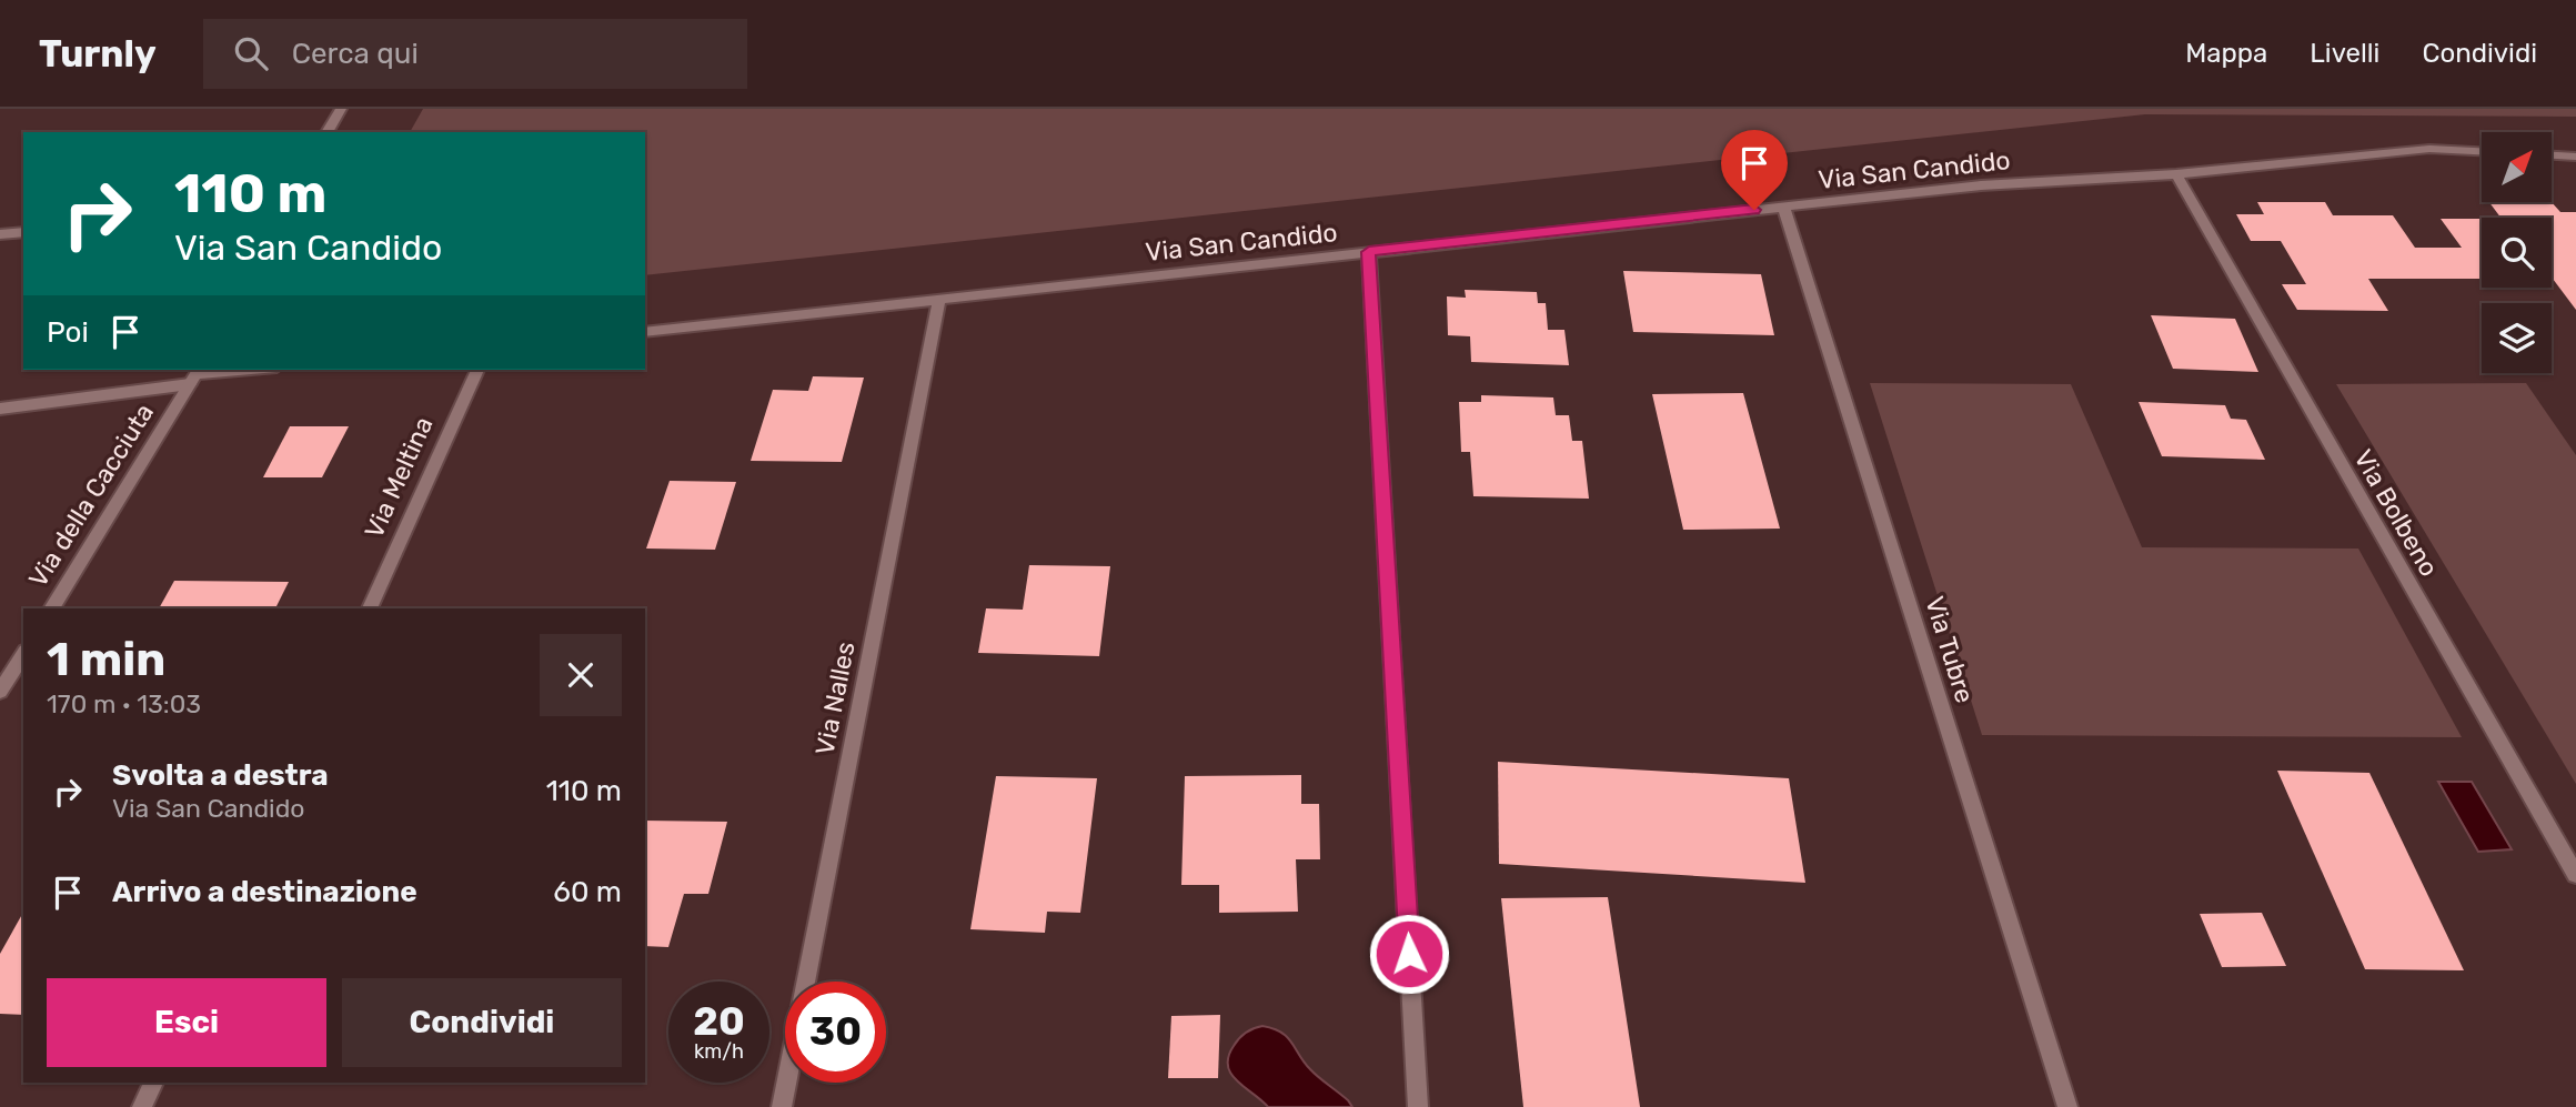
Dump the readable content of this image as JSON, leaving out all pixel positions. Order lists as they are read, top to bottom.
{
  "streets": {
    "street": [
      "Via San Candido",
      "Via Meltina",
      "Via della Cacciuta",
      "Via Bolbeno",
      "Via Tubre",
      "Via Nalles"
    ]
  },
  "crossings": [
    ["Via San Candido", "Via Bolbeno"],
    ["Via San Candido", "Via Tubre"],
    ["Via San Candido", "Via Nalles"]
  ],
  "north": "top right",
  "page": {
    "header": "Turnly",
    "search": "Cerca qui",
    "nav": ["Mappa", "Livelli", "Condividi"],
    "turn": ["110 m", "Via San Candido"],
    "then": "Poi",
    "heading": ["1 min", "170 m · 13:03"],
    "list": [
      {
        "name": "Svolta a destra",
        "note": "Via San Candido",
        "value": "110 m"
      },
      {
        "name": "Arrivo a destinazione",
        "value": "60 m"
      }
    ],
    "buttons": ["Esci", "Condividi"],
    "speed": "20 km/h",
    "limit": "30"
  }
}
